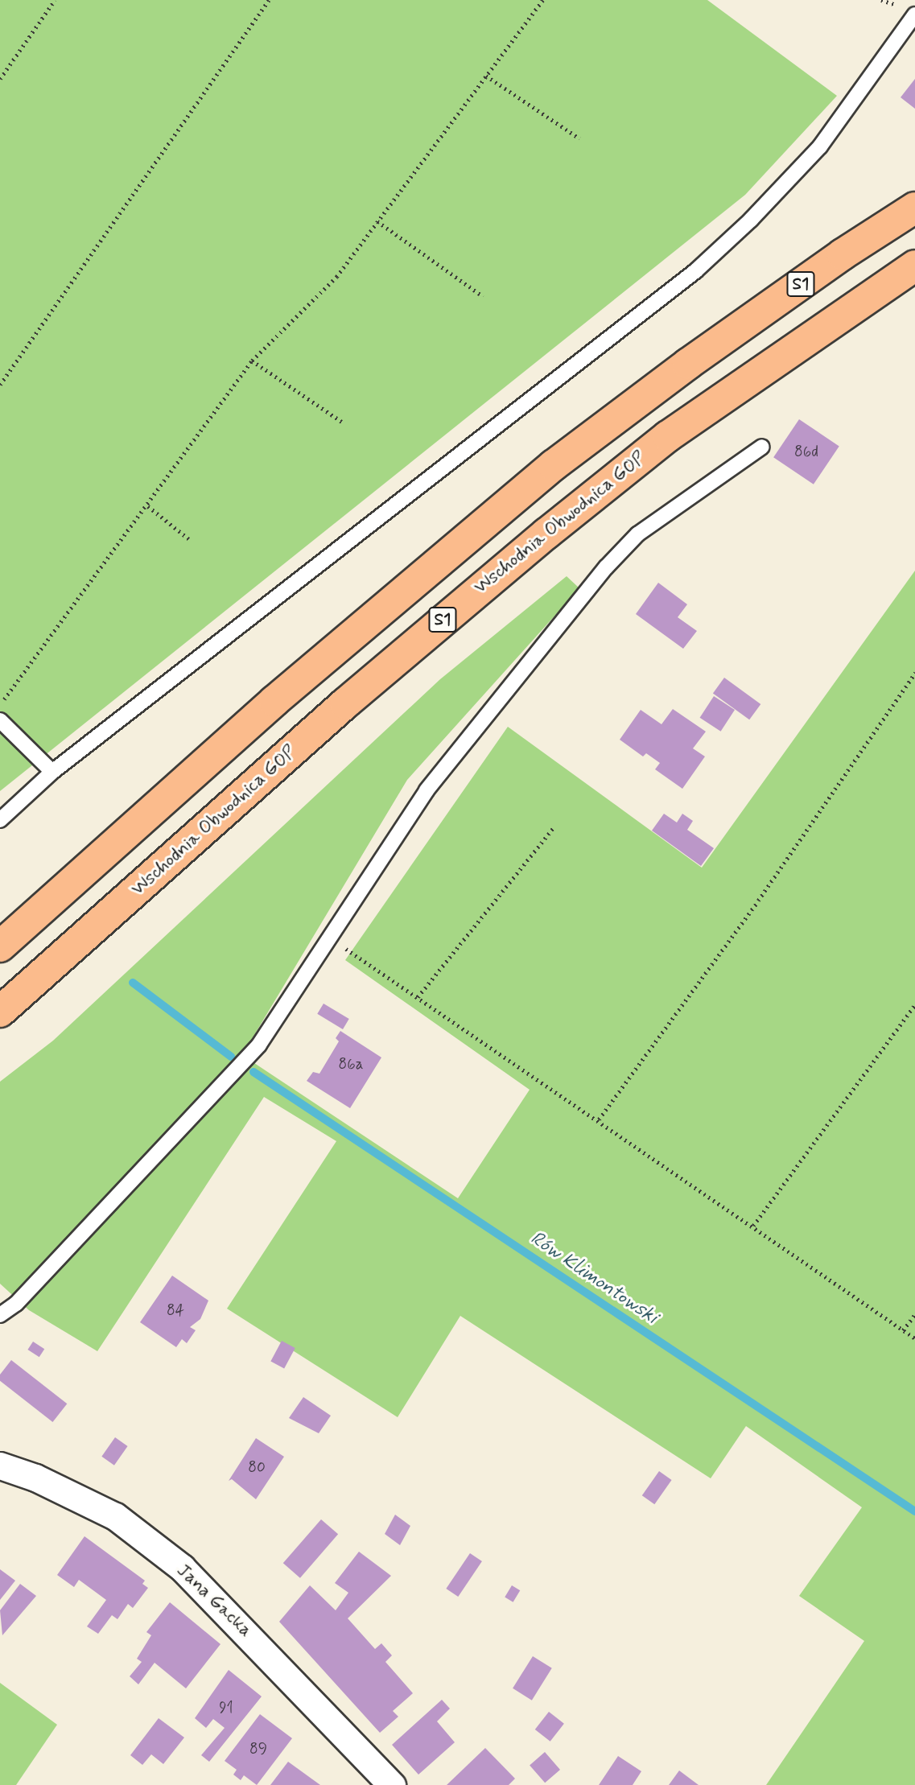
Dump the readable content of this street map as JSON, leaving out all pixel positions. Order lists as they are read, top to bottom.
{
  "streets": {
    "highway": ["S1", "Wschodnia Obwodnica GOP"],
    "street": ["Jana Gacka"]
  },
  "water": ["Rów Klimontowski"],
  "house_numbers": [
    "86d",
    "86a",
    "84",
    "80",
    "91",
    "89"
  ]
}
